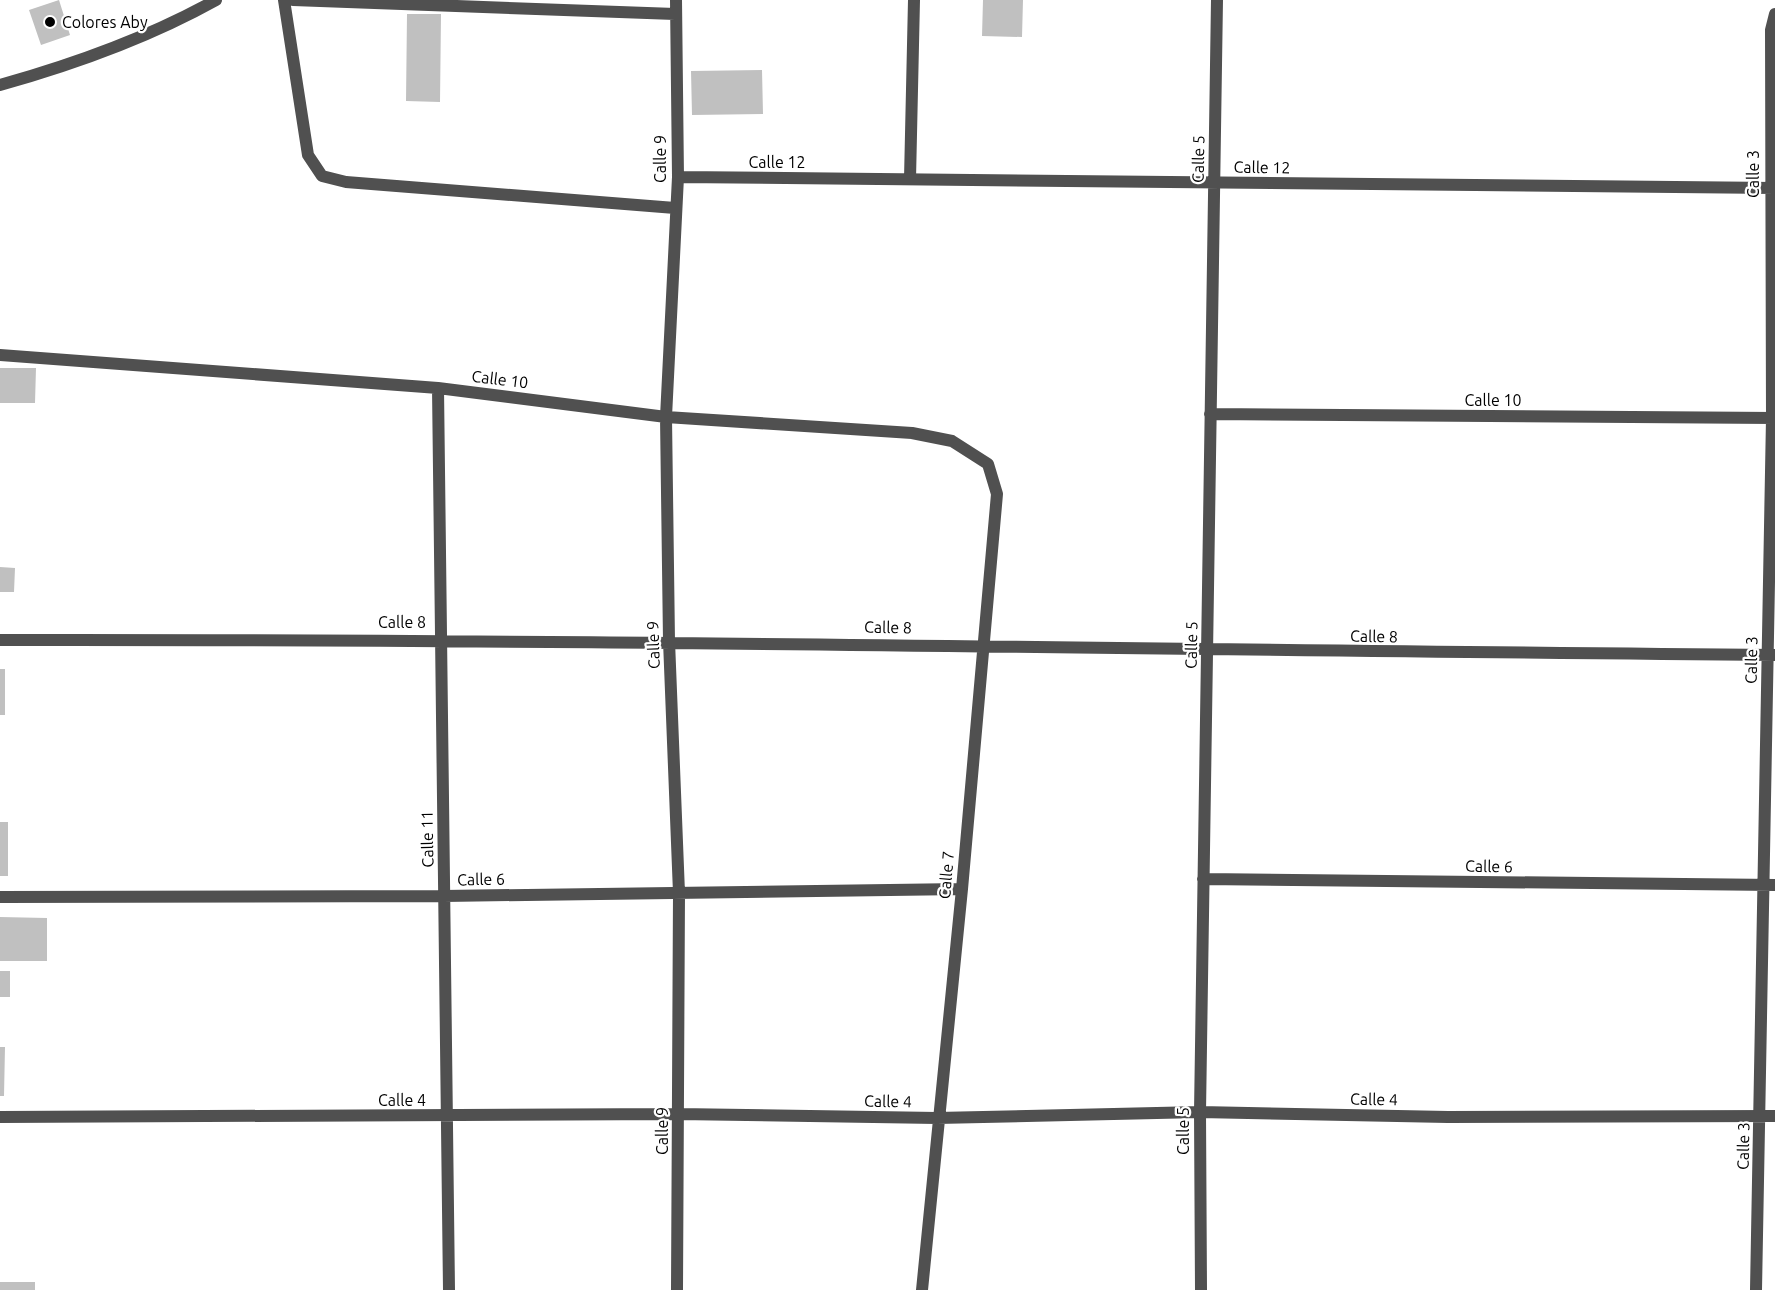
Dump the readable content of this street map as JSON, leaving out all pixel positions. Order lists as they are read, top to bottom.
{
  "streets": {
    "street": [
      "Calle 9",
      "Calle 5",
      "Calle 12",
      "Calle 3",
      "Calle 10",
      "Calle 8",
      "Calle 11",
      "Calle 6",
      "Calle 7",
      "Calle 4"
    ]
  },
  "crossings": [
    ["Calle 9", "Calle 12"],
    ["Calle 9", "Calle 10"],
    ["Calle 9", "Calle 8"],
    ["Calle 9", "Calle 6"],
    ["Calle 9", "Calle 4"],
    ["Calle 5", "Calle 12"],
    ["Calle 5", "Calle 10"],
    ["Calle 5", "Calle 8"],
    ["Calle 5", "Calle 6"],
    ["Calle 5", "Calle 4"],
    ["Calle 12", "Calle 3"],
    ["Calle 3", "Calle 10"],
    ["Calle 3", "Calle 8"],
    ["Calle 3", "Calle 6"],
    ["Calle 3", "Calle 4"],
    ["Calle 10", "Calle 11"],
    ["Calle 10", "Calle 7"],
    ["Calle 8", "Calle 11"],
    ["Calle 8", "Calle 7"],
    ["Calle 11", "Calle 6"],
    ["Calle 11", "Calle 4"],
    ["Calle 6", "Calle 7"],
    ["Calle 7", "Calle 4"]
  ],
  "places": ["Colores Aby"]
}
